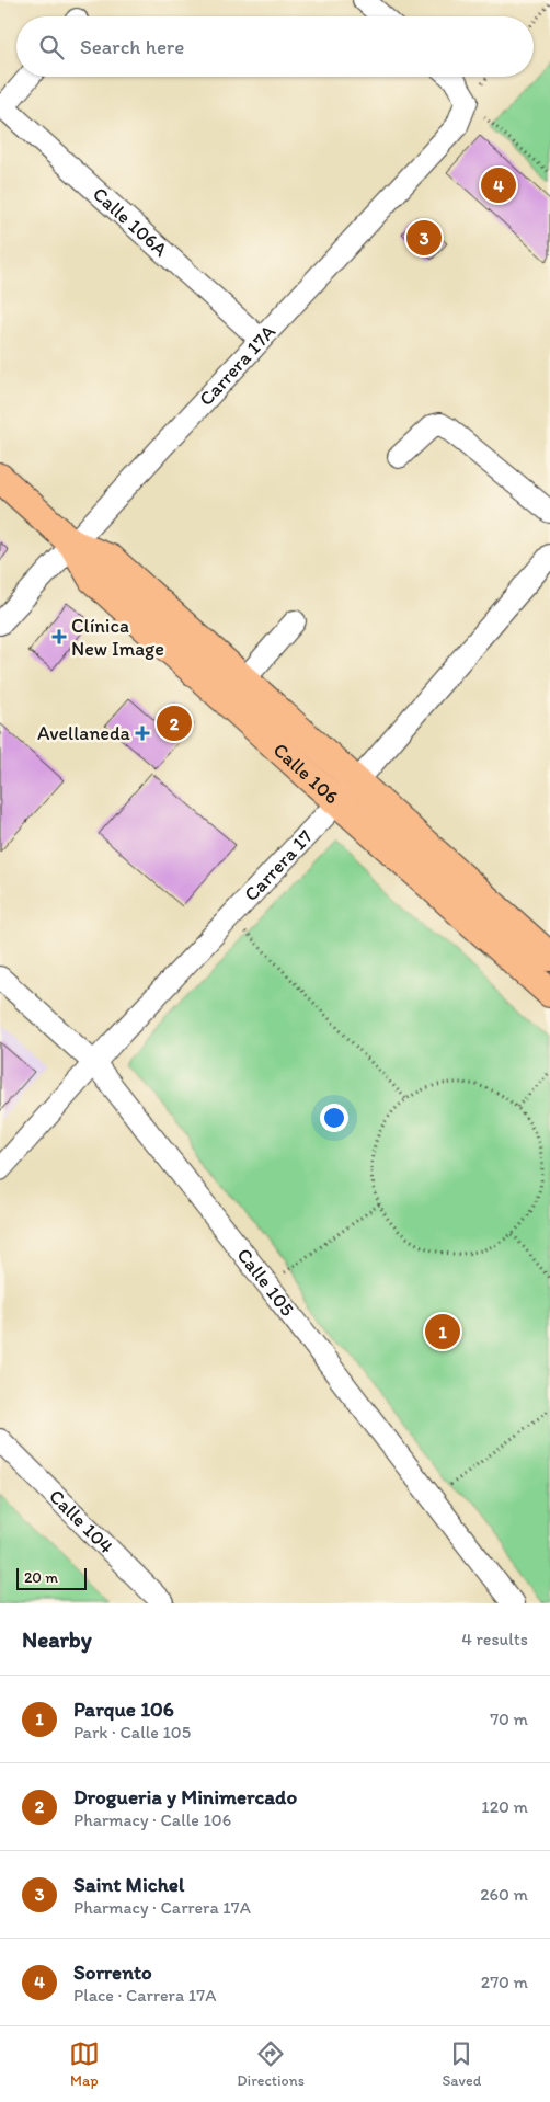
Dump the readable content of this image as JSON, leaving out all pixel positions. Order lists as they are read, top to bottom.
{
  "streets": {
    "main road": ["Calle 106"],
    "street": [
      "Calle 106A",
      "Carrera 17A",
      "Carrera 17",
      "Calle 105",
      "Calle 104"
    ]
  },
  "crossings": [
    ["Calle 106A", "Carrera 17A"],
    ["Carrera 17A", "Calle 106"],
    ["Calle 106", "Carrera 17"],
    ["Carrera 17", "Calle 105"]
  ],
  "places": {
    "health": ["Clínica New Image", "Avellaneda"]
  },
  "scale_bar": "20 m",
  "page": {
    "search": "Search here",
    "pins": [
      "4",
      "3",
      "2",
      "1"
    ],
    "scale": "20 m",
    "heading": ["Nearby", "4 results"],
    "list": [
      {
        "mark": "1",
        "name": "Parque 106",
        "note": "Park · Calle 105",
        "value": "70 m"
      },
      {
        "mark": "2",
        "name": "Drogueria y Minimercado",
        "note": "Pharmacy · Calle 106",
        "value": "120 m"
      },
      {
        "mark": "3",
        "name": "Saint Michel",
        "note": "Pharmacy · Carrera 17A",
        "value": "260 m"
      },
      {
        "mark": "4",
        "name": "Sorrento",
        "note": "Place · Carrera 17A",
        "value": "270 m"
      }
    ],
    "nav": ["Map", "Directions", "Saved"]
  }
}
